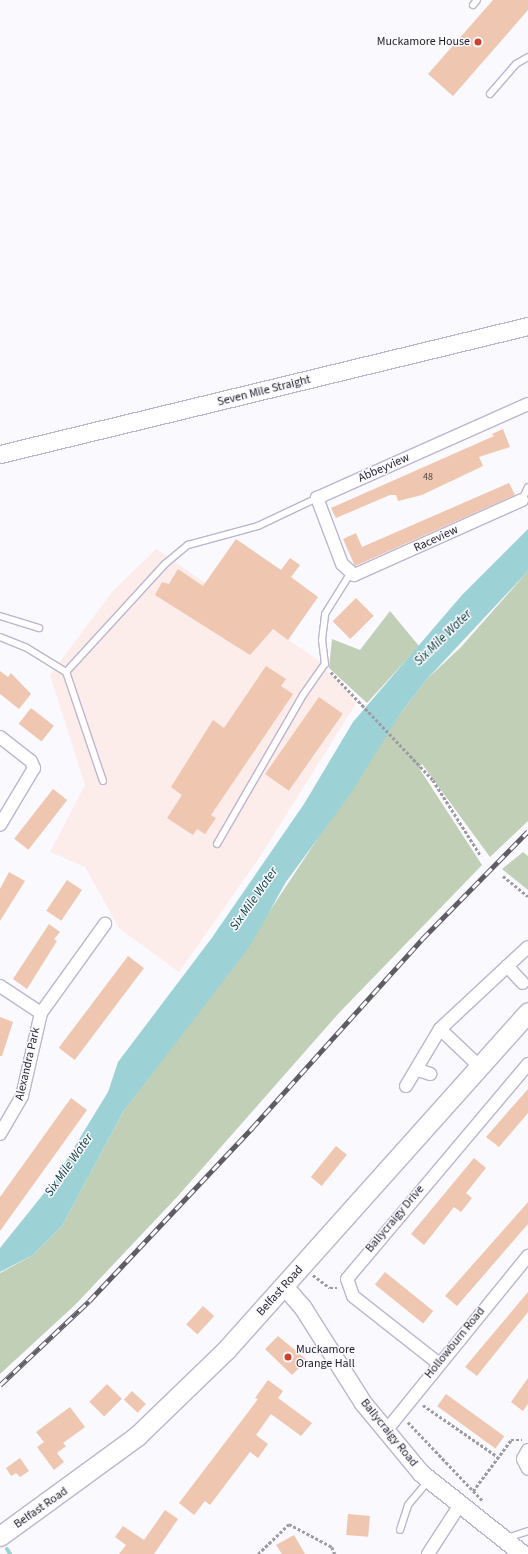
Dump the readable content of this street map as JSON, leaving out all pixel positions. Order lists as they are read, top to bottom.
{
  "streets": {
    "main road": ["Seven Mile Straight", "Belfast Road", "Ballycraigy Road"],
    "street": [
      "Abbeyview",
      "Raceview",
      "Alexandra Park",
      "Ballycraigy Drive",
      "Hollowburn Road"
    ]
  },
  "crossings": [
    ["Belfast Road", "Ballycraigy Road"],
    ["Hollowburn Road", "Ballycraigy Road"]
  ],
  "water": ["Six Mile Water"],
  "places": ["Muckamore House", "Muckamore Orange Hall"],
  "house_numbers": ["48"]
}
